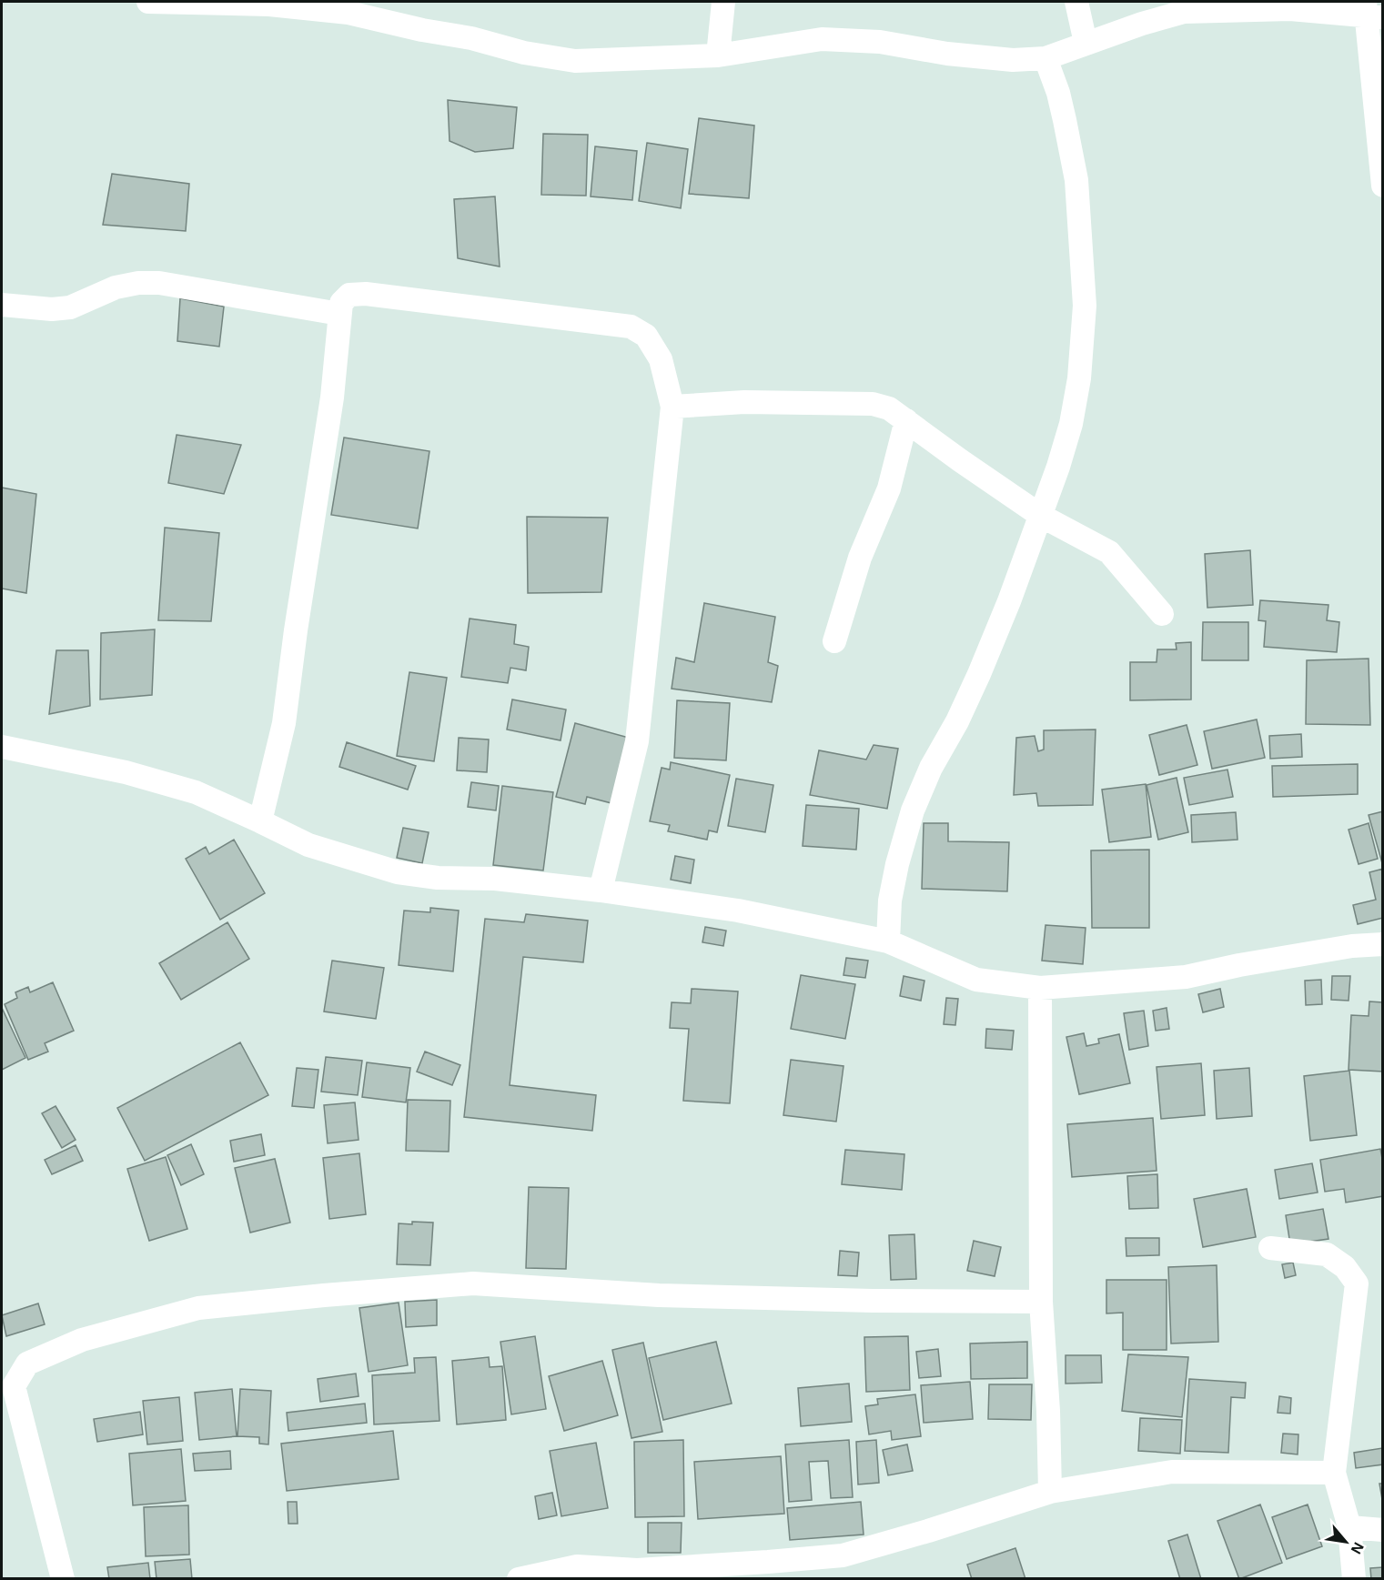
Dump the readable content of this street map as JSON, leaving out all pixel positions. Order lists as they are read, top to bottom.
{
  "north": "bottom right"
}
